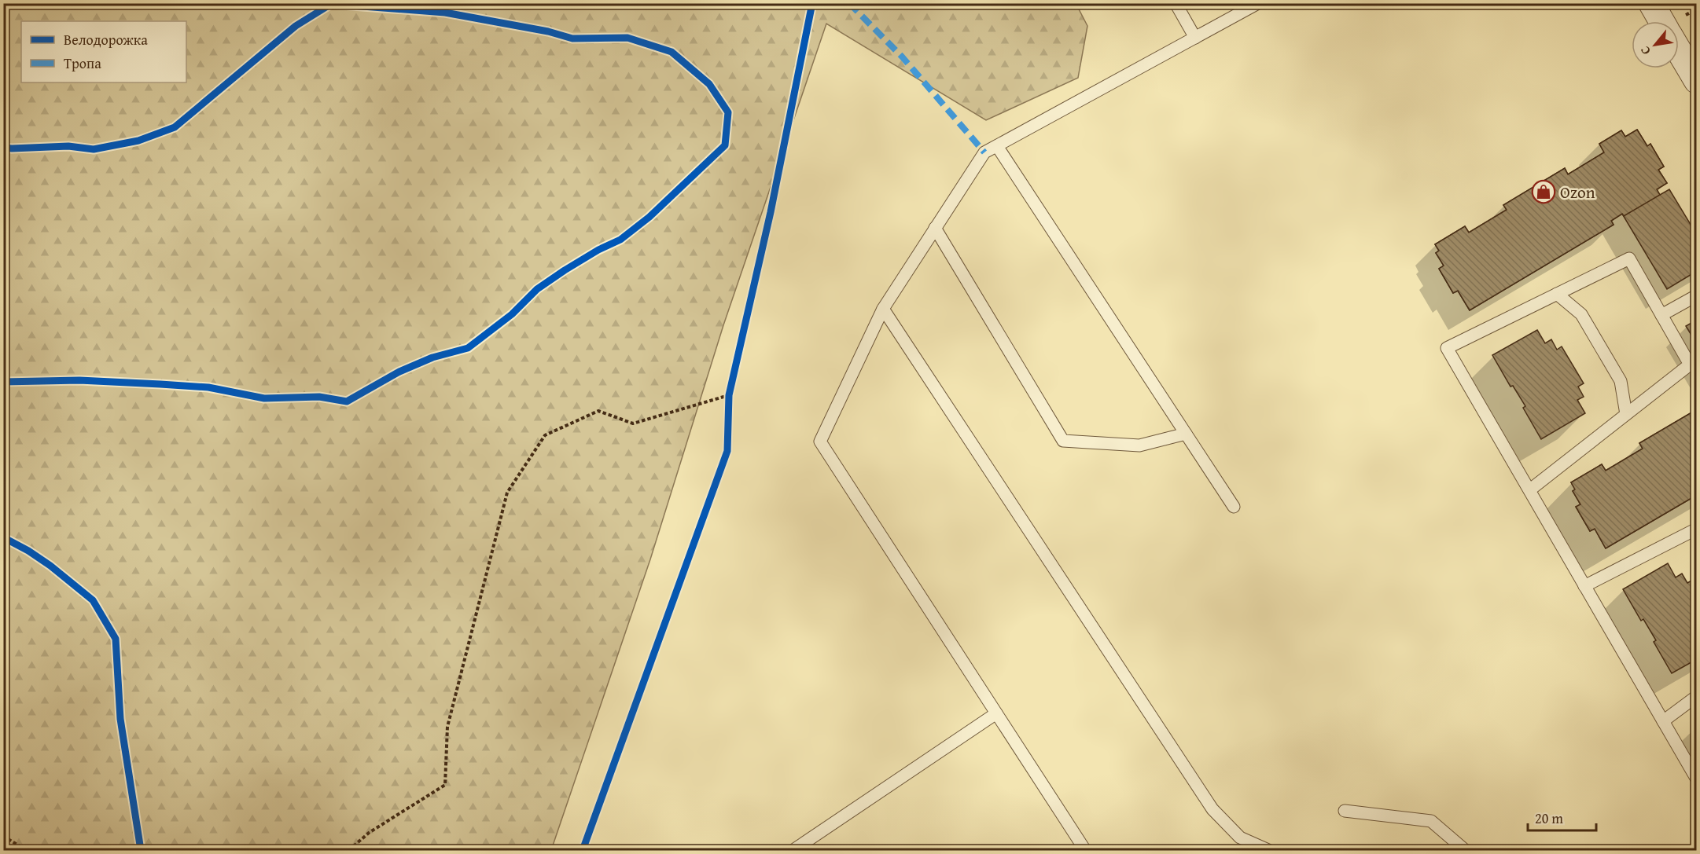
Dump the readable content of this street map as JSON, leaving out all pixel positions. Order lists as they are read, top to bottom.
{
  "places": {
    "shop": ["Ozon"]
  },
  "legend": ["Велодорожка", "Тропа"],
  "scale_bar": "20 m",
  "north": "bottom left"
}
